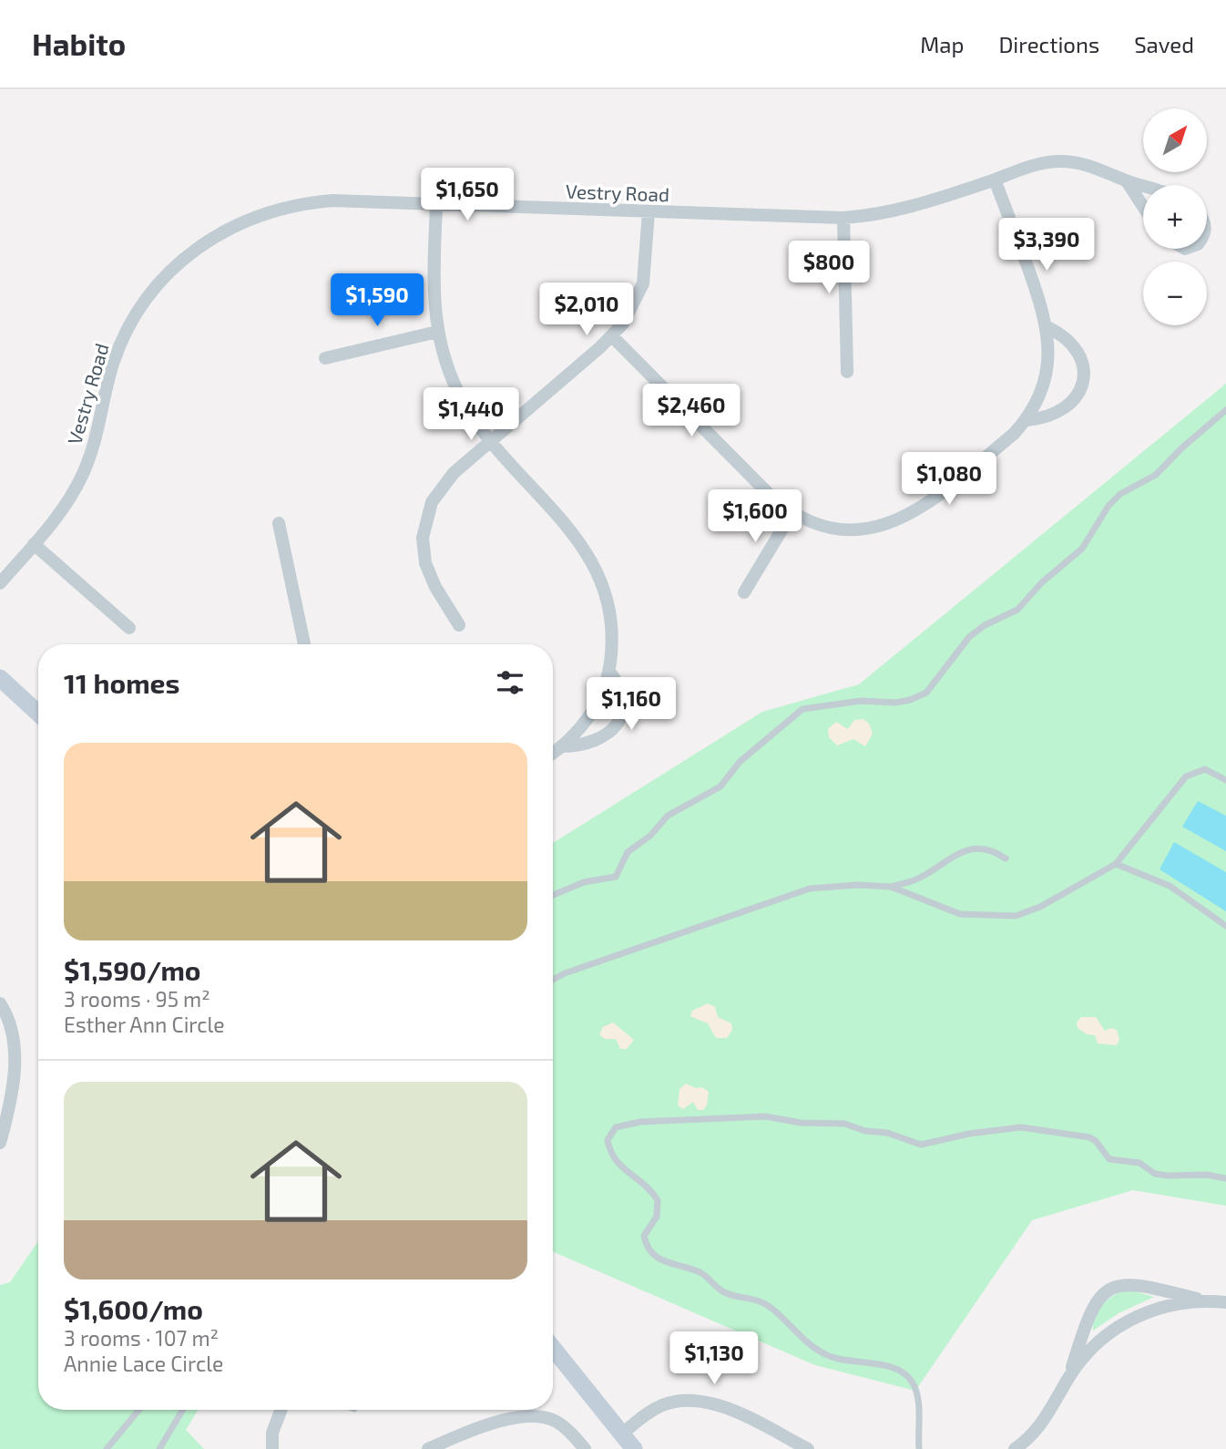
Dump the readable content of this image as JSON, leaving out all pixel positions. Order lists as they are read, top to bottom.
{
  "streets": {
    "street": ["Vestry Road"]
  },
  "north": "top right",
  "page": {
    "header": "Habito",
    "nav": ["Map", "Directions", "Saved"],
    "map_buttons": ["+", "−"],
    "price": [
      "$1,650",
      "$3,390",
      "$800",
      "$1,590",
      "$2,010",
      "$2,460",
      "$1,440",
      "$1,080",
      "$1,600",
      "$1,160",
      "$1,130"
    ],
    "heading": "11 homes",
    "list": [
      {
        "name": "$1,590/mo",
        "note": "3 rooms · 95 m² · Esther Ann Circle"
      },
      {
        "name": "$1,600/mo",
        "note": "3 rooms · 107 m² · Annie Lace Circle"
      }
    ]
  }
}
